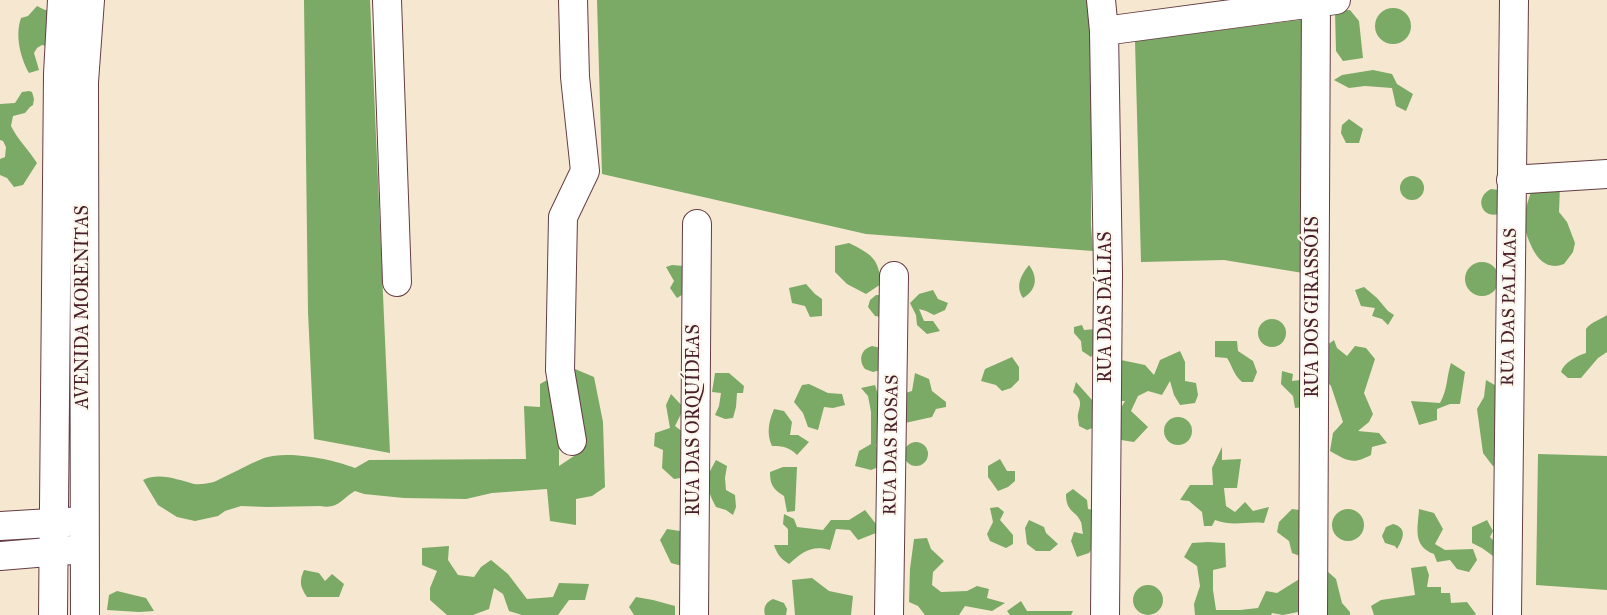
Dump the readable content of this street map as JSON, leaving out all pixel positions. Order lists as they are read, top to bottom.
{
  "streets": {
    "street": [
      "AVENIDA MORENITAS",
      "RUA DAS DÁLIAS",
      "RUA DOS GIRASSÓIS",
      "RUA DAS PALMAS",
      "RUA DAS ORQUÍDEAS",
      "RUA DAS ROSAS"
    ]
  }
}
